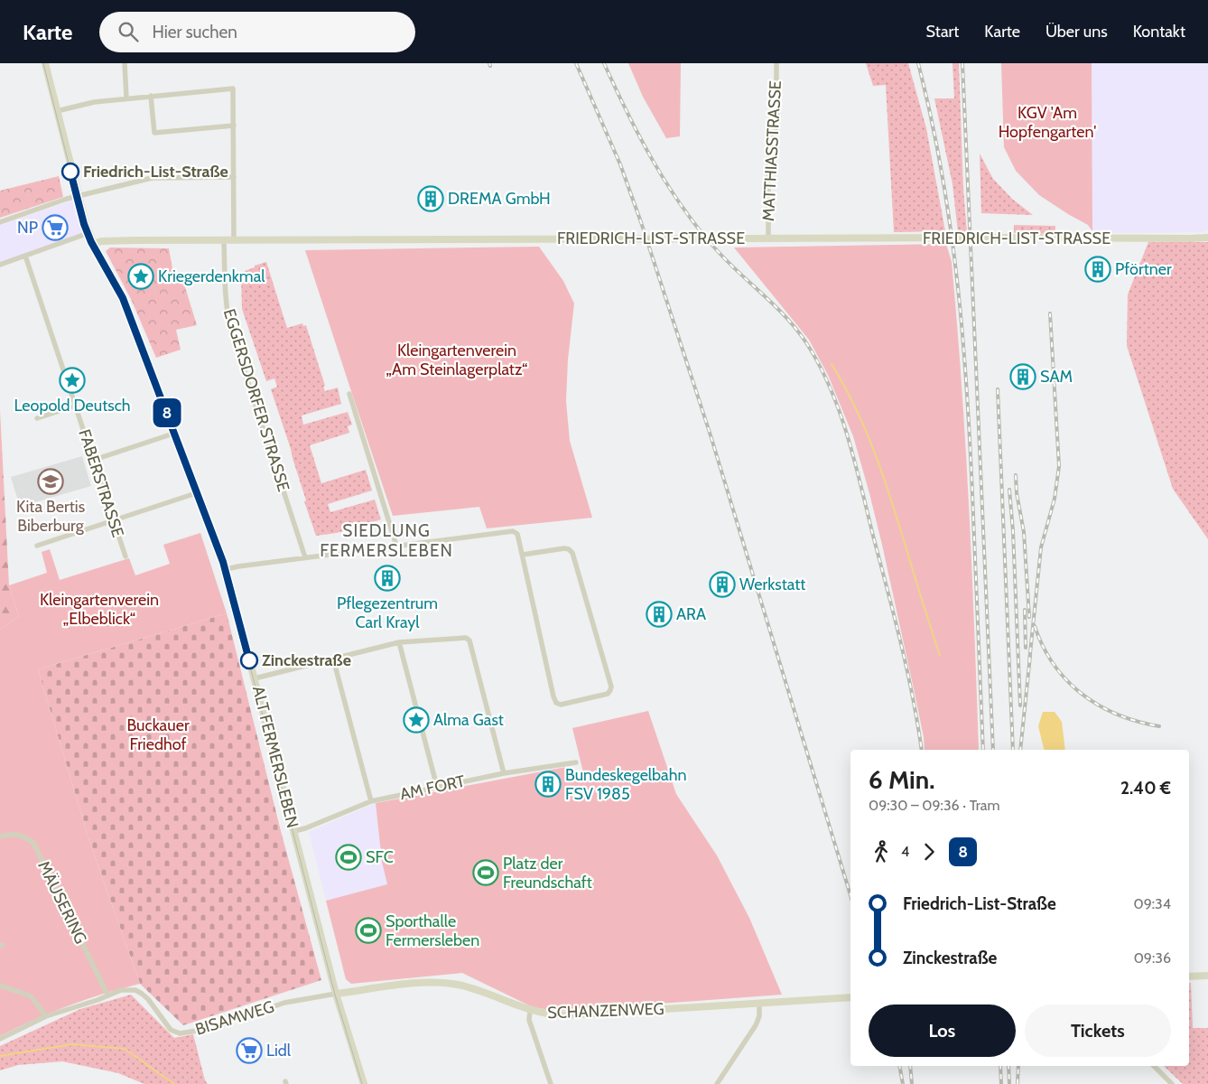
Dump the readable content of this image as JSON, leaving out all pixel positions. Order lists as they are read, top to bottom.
{
  "streets": {
    "main road": ["FRIEDRICH-LIST-STRASSE", "ALT FERMERSLEBEN", "SCHANZENWEG"],
    "street": [
      "MATTHIASSTRASSE",
      "EGGERSDORFER STRASSE",
      "FABERSTRASSE",
      "AM FORT",
      "MÄUSERING",
      "BISAMWEG"
    ]
  },
  "crossings": [
    ["MATTHIASSTRASSE", "FRIEDRICH-LIST-STRASSE"],
    ["FRIEDRICH-LIST-STRASSE", "EGGERSDORFER STRASSE"],
    ["FRIEDRICH-LIST-STRASSE", "ALT FERMERSLEBEN"],
    ["ALT FERMERSLEBEN", "AM FORT"],
    ["ALT FERMERSLEBEN", "SCHANZENWEG"],
    ["ALT FERMERSLEBEN", "BISAMWEG"],
    ["MÄUSERING", "BISAMWEG"],
    ["SCHANZENWEG", "BISAMWEG"]
  ],
  "districts": ["SIEDLUNG FERMERSLEBEN"],
  "parks": [
    "KGV 'Am Hopfengarten'",
    "Kleingartenverein „Am Steinlagerplatz“",
    "Kleingartenverein „Elbeblick“",
    "Buckauer Friedhof"
  ],
  "places": {
    "other": ["Friedrich-List-Straße", "Zinckestraße"],
    "building": [
      "DREMA GmbH",
      "Pförtner",
      "SAM",
      "Pflegezentrum Carl Krayl",
      "Werkstatt",
      "ARA",
      "Bundeskegelbahn FSV 1985"
    ],
    "supermarket": ["NP", "Lidl"],
    "place": ["Kriegerdenkmal", "Leopold Deutsch", "Alma Gast"],
    "school or university": ["Kita Bertis Biberburg"],
    "sports": ["SFC", "Platz der Freundschaft", "Sporthalle Fermersleben"]
  },
  "lines": ["tram line 8"],
  "page": {
    "header": "Karte",
    "search": "Hier suchen",
    "nav": [
      "Start",
      "Karte",
      "Über uns",
      "Kontakt"
    ],
    "on_map": "8",
    "heading": ["6 Min.", "09:30 – 09:36 · Tram", "2.40 €"],
    "legs": ["4", "8"],
    "list": [
      {
        "name": "Friedrich-List-Straße",
        "value": "09:34"
      },
      {
        "name": "Zinckestraße",
        "value": "09:36"
      }
    ],
    "buttons": ["Los", "Tickets"]
  }
}
